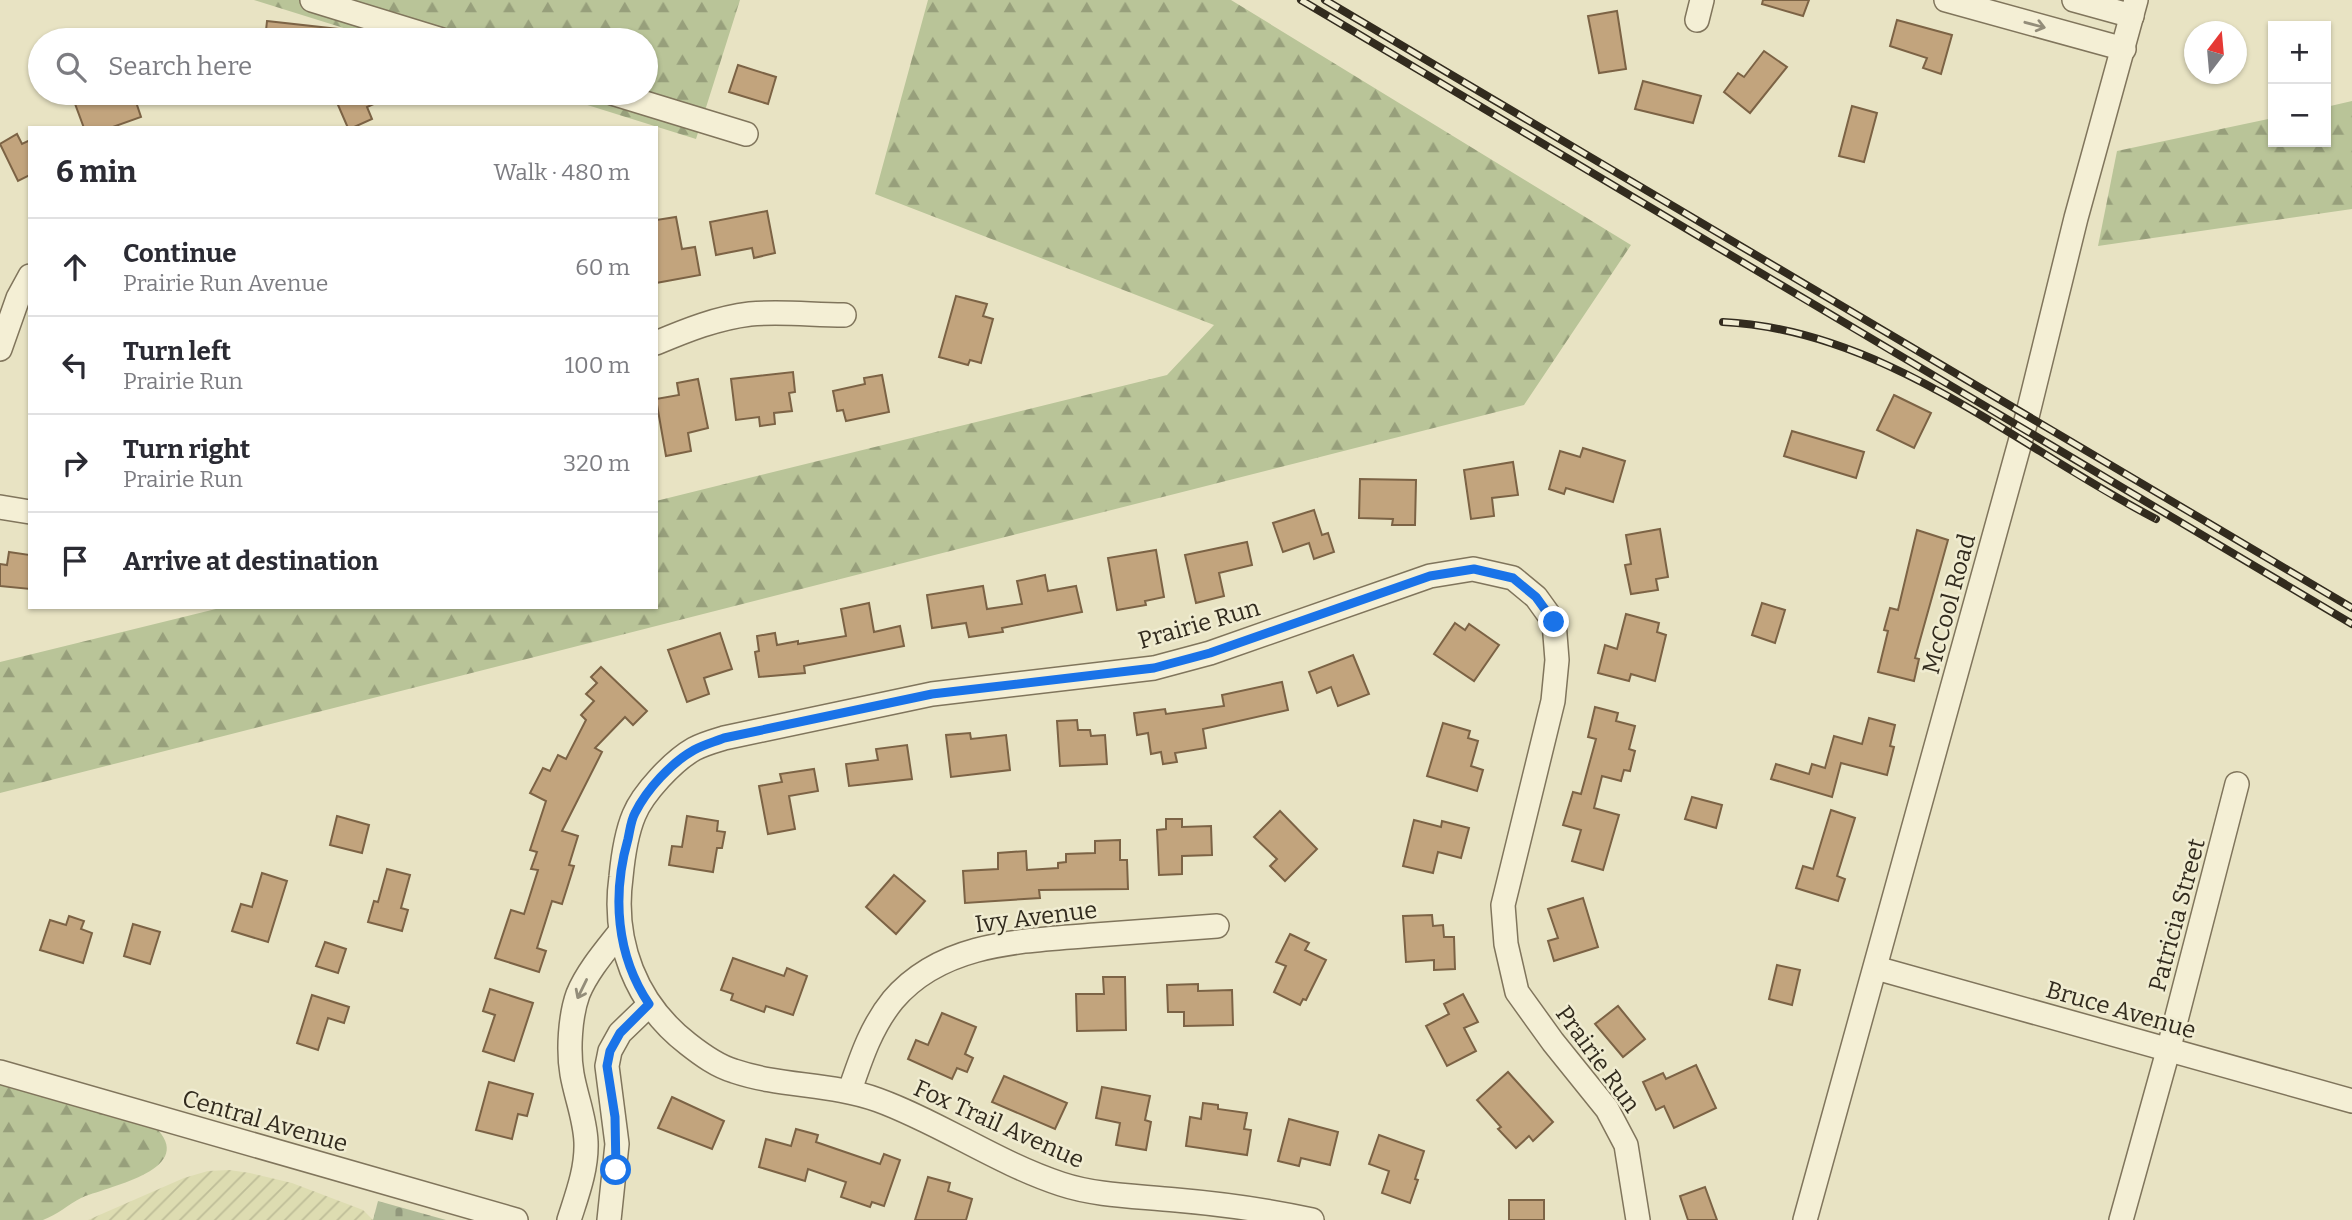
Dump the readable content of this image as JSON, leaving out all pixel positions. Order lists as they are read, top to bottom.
{
  "streets": {
    "street": [
      "McCool Road",
      "Prairie Run",
      "Patricia Street",
      "Ivy Avenue",
      "Bruce Avenue",
      "Central Avenue",
      "Fox Trail Avenue"
    ]
  },
  "crossings": [
    ["McCool Road", "Bruce Avenue"],
    ["Prairie Run", "Ivy Avenue"],
    ["Prairie Run", "Fox Trail Avenue"],
    ["Patricia Street", "Bruce Avenue"],
    ["Ivy Avenue", "Fox Trail Avenue"]
  ],
  "north": "top",
  "page": {
    "map_buttons": ["+", "−"],
    "search": "Search here",
    "heading": ["6 min", "Walk · 480 m"],
    "list": [
      ["Continue", "Prairie Run Avenue", "60 m"],
      ["Turn left", "Prairie Run", "100 m"],
      ["Turn right", "Prairie Run", "320 m"],
      "Arrive at destination"
    ]
  }
}
